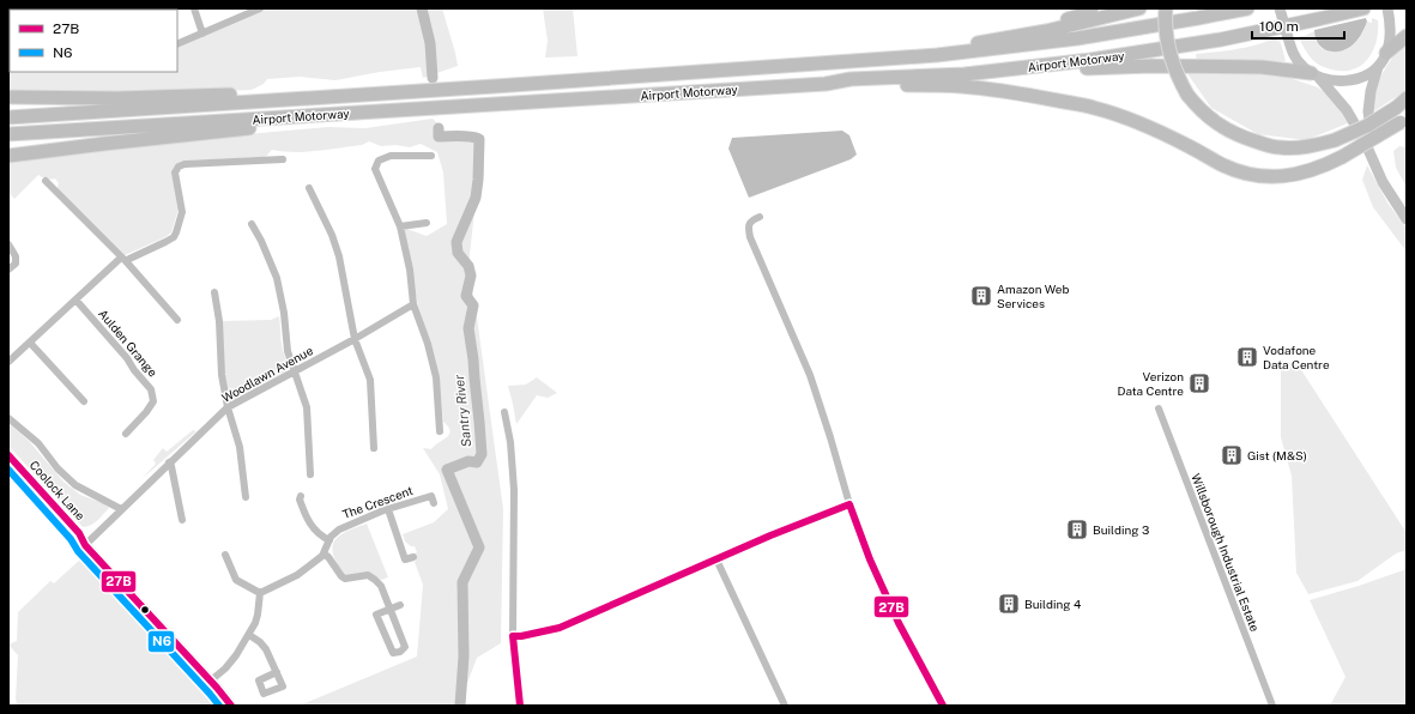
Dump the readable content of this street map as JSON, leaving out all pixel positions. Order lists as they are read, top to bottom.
{
  "streets": {
    "highway": ["Airport Motorway"],
    "main road": ["Coolock Lane"],
    "street": [
      "Aulden Grange",
      "Woodlawn Avenue",
      "The Crescent",
      "Willsborough Industrial Estate"
    ]
  },
  "crossings": [
    ["Woodlawn Avenue", "Coolock Lane"]
  ],
  "water": ["Santry River"],
  "places": {
    "building": [
      "Amazon Web Services",
      "Vodafone Data Centre",
      "Verizon Data Centre",
      "Gist (M&S)",
      "Building 3",
      "Building 4"
    ]
  },
  "lines": ["transit line 27B", "transit line N6"],
  "legend": ["27B", "N6"],
  "scale_bar": "100 m"
}
